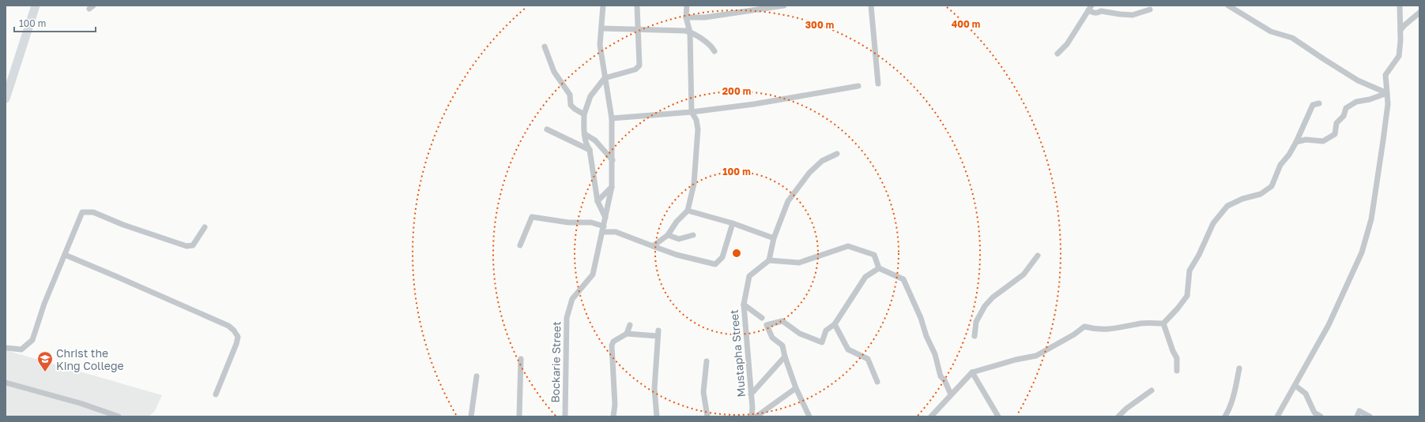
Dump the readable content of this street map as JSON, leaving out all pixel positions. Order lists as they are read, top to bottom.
{
  "streets": {
    "street": ["Mustapha Street", "Bockarie Street"]
  },
  "places": {
    "school or university": ["Christ the King College"]
  },
  "scale_bar": "100 m",
  "rings": [
    "400 m",
    "300 m",
    "200 m",
    "100 m"
  ]
}
